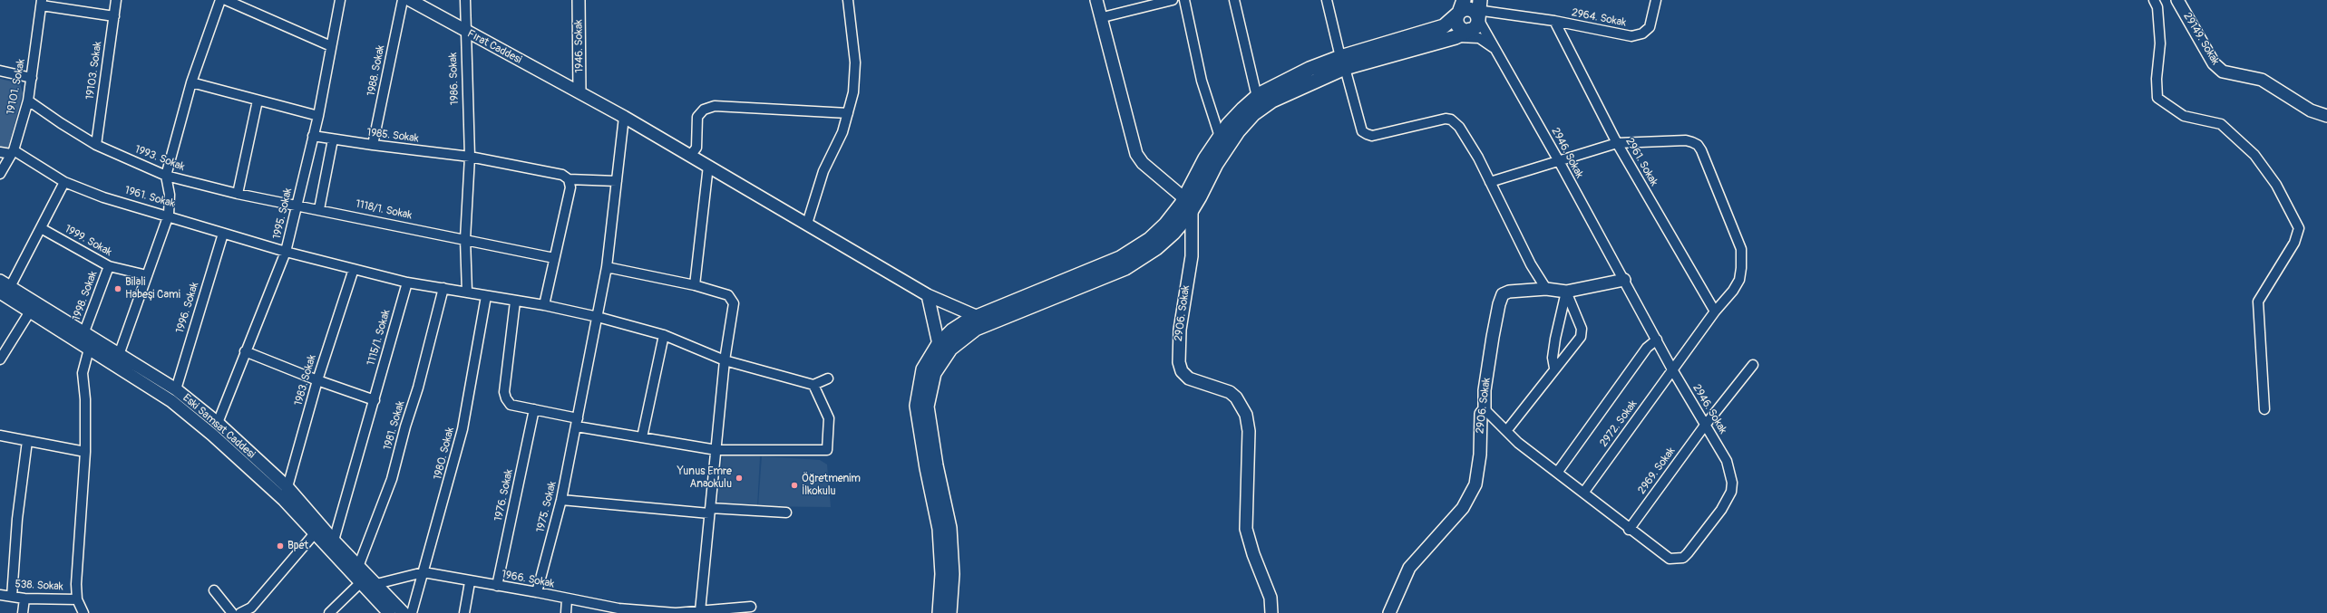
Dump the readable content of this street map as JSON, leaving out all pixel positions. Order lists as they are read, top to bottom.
{
  "streets": {
    "street": [
      "2964. Sokak",
      "29149. Sokak",
      "1946. Sokak",
      "Fırat Caddesi",
      "19103. Sokak",
      "1988. Sokak",
      "1986. Sokak",
      "19101. Sokak",
      "1985. Sokak",
      "2946. Sokak",
      "1993. Sokak",
      "2961. Sokak",
      "1961. Sokak",
      "1118/1. Sokak",
      "1995. Sokak",
      "1999. Sokak",
      "1998. Sokak",
      "1996. Sokak",
      "2906. Sokak",
      "1115/1. Sokak",
      "1983. Sokak",
      "2972. Sokak",
      "1981. Sokak",
      "Eski Samsat Caddesi",
      "1980. Sokak",
      "2969. Sokak",
      "1976. Sokak",
      "1975. Sokak",
      "1966. Sokak",
      "538. Sokak"
    ]
  },
  "crossings": [
    ["2964. Sokak", "2946. Sokak"],
    ["2964. Sokak", "2961. Sokak"],
    ["1946. Sokak", "Fırat Caddesi"],
    ["Fırat Caddesi", "1986. Sokak"],
    ["Fırat Caddesi", "1975. Sokak"],
    ["19103. Sokak", "1993. Sokak"],
    ["1988. Sokak", "1985. Sokak"],
    ["1986. Sokak", "1985. Sokak"],
    ["1986. Sokak", "1961. Sokak"],
    ["1986. Sokak", "1118/1. Sokak"],
    ["19101. Sokak", "1993. Sokak"],
    ["19101. Sokak", "1961. Sokak"],
    ["1985. Sokak", "1995. Sokak"],
    ["1985. Sokak", "1975. Sokak"],
    ["2946. Sokak", "2906. Sokak"],
    ["2946. Sokak", "2972. Sokak"],
    ["2946. Sokak", "2969. Sokak"],
    ["1993. Sokak", "1118/1. Sokak"],
    ["1993. Sokak", "1995. Sokak"],
    ["2961. Sokak", "2972. Sokak"],
    ["1961. Sokak", "1995. Sokak"],
    ["1961. Sokak", "1996. Sokak"],
    ["1961. Sokak", "1115/1. Sokak"],
    ["1961. Sokak", "1983. Sokak"],
    ["1961. Sokak", "1981. Sokak"],
    ["1961. Sokak", "1980. Sokak"],
    ["1961. Sokak", "1975. Sokak"],
    ["1118/1. Sokak", "1995. Sokak"],
    ["1995. Sokak", "Eski Samsat Caddesi"],
    ["1999. Sokak", "1998. Sokak"],
    ["1998. Sokak", "Eski Samsat Caddesi"],
    ["1998. Sokak", "538. Sokak"],
    ["1996. Sokak", "Eski Samsat Caddesi"],
    ["1115/1. Sokak", "Eski Samsat Caddesi"],
    ["1983. Sokak", "Eski Samsat Caddesi"],
    ["1981. Sokak", "Eski Samsat Caddesi"],
    ["Eski Samsat Caddesi", "1966. Sokak"],
    ["1980. Sokak", "1966. Sokak"],
    ["1976. Sokak", "1966. Sokak"],
    ["1975. Sokak", "1966. Sokak"]
  ],
  "places": [
    "Bilali Habeşi Cami",
    "Yunus Emre Anaokulu",
    "Öğretmenim İlkokulu",
    "Bpet"
  ]
}
